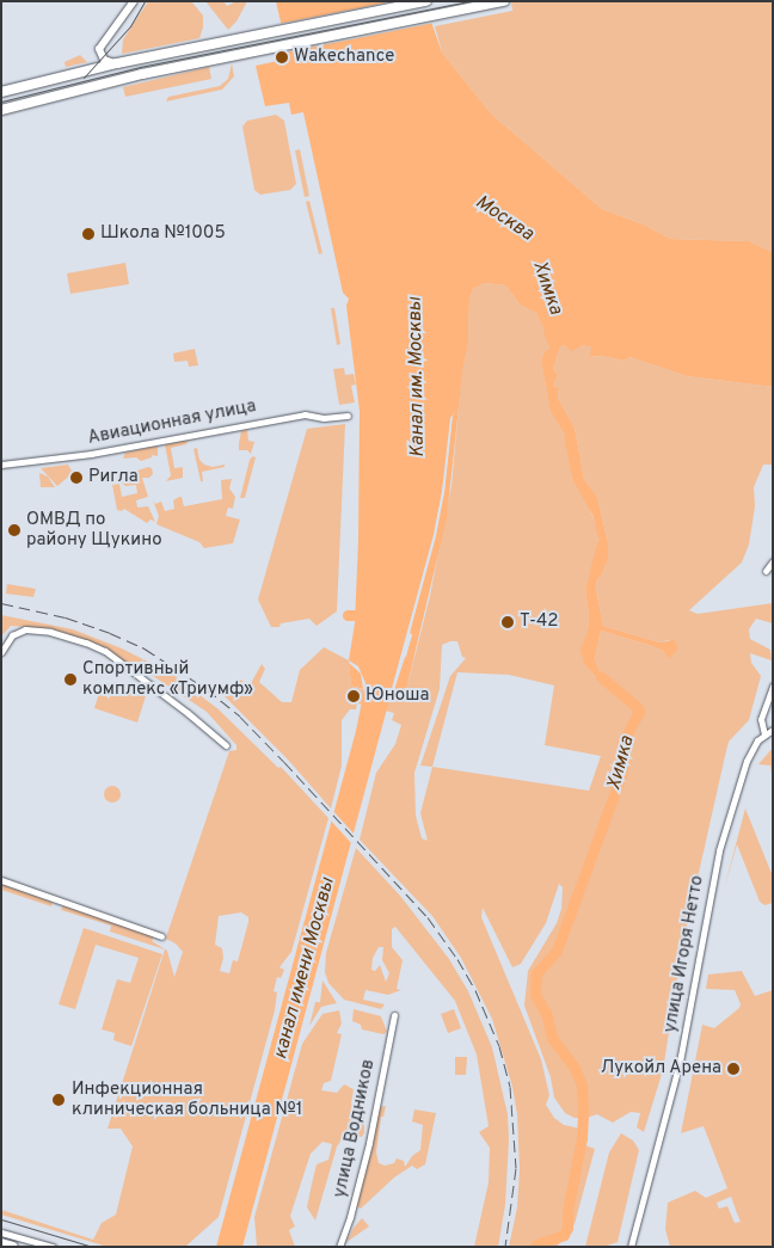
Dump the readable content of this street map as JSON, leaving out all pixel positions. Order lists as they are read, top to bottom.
{
  "streets": {
    "street": ["Авиационная улица", "улица Игоря Нетто", "улица Водников"]
  },
  "water": [
    "Москва",
    "Химка",
    "Канал им. Москвы",
    "канал имени Москвы"
  ],
  "places": [
    "Wakechance",
    "Школа №1005",
    "Ригла",
    "ОМВД по району Щукино",
    "Т-42",
    "Спортивный комплекс «Триумф»",
    "Юноша",
    "Лукойл Арена",
    "Инфекционная клиническая больница №1"
  ]
}
